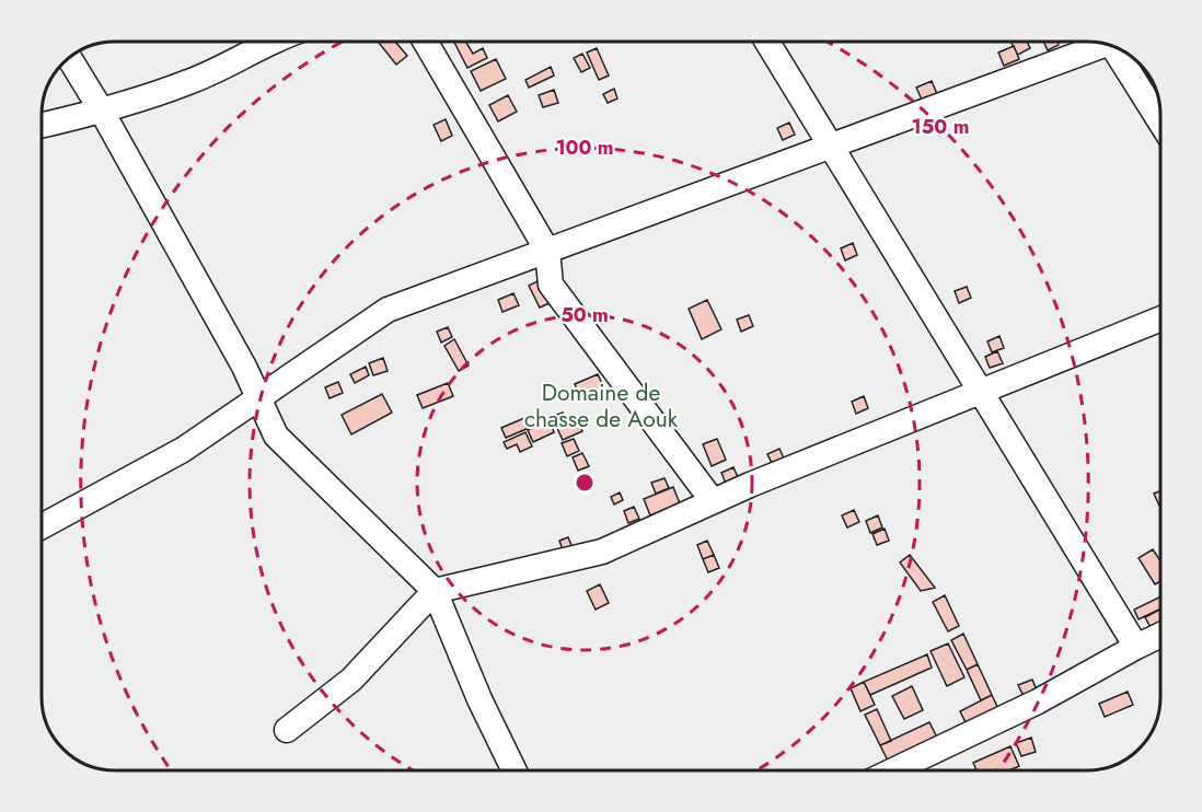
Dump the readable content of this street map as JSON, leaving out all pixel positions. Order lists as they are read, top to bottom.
{
  "parks": ["Domaine de chasse de Aouk"],
  "rings": ["150 m", "100 m", "50 m"]
}
